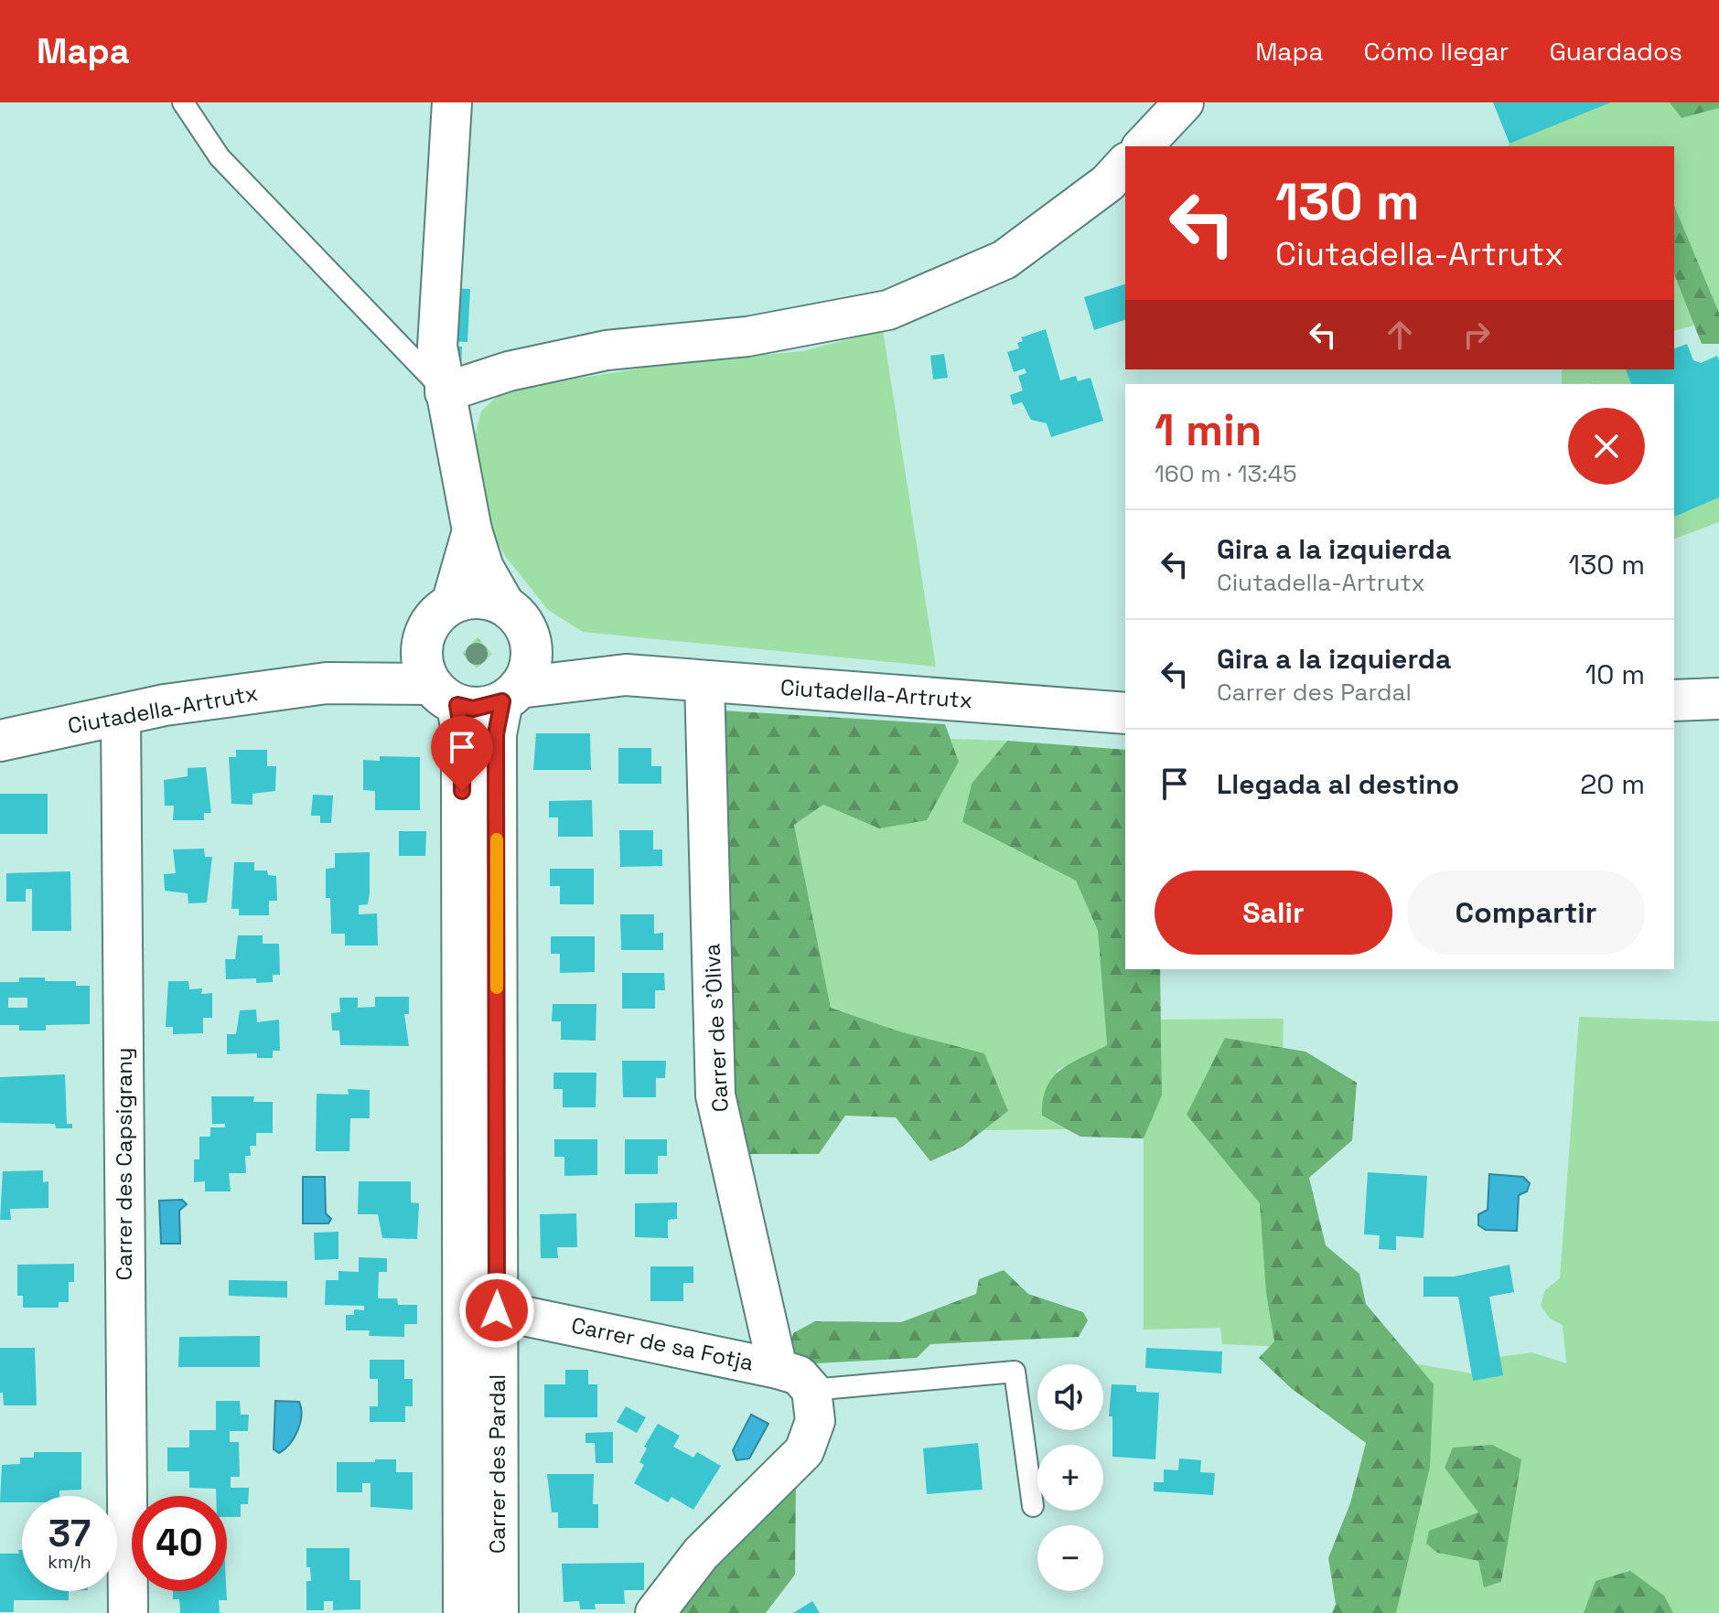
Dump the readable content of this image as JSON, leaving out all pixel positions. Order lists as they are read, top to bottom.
{
  "streets": {
    "street": [
      "Ciutadella-Artrutx",
      "Carrer de s'Òliva",
      "Carrer des Capsigrany",
      "Carrer de sa Fotja",
      "Carrer des Pardal"
    ]
  },
  "crossings": [
    ["Ciutadella-Artrutx", "Carrer de s'Òliva"],
    ["Ciutadella-Artrutx", "Carrer des Capsigrany"],
    ["Ciutadella-Artrutx", "Carrer des Pardal"],
    ["Carrer de s'Òliva", "Carrer de sa Fotja"],
    ["Carrer de sa Fotja", "Carrer des Pardal"]
  ],
  "page": {
    "header": "Mapa",
    "nav": ["Mapa", "Cómo llegar", "Guardados"],
    "turn": ["130 m", "Ciutadella-Artrutx"],
    "heading": ["1 min", "160 m · 13:45"],
    "list": [
      {
        "name": "Gira a la izquierda",
        "note": "Ciutadella-Artrutx",
        "value": "130 m"
      },
      {
        "name": "Gira a la izquierda",
        "note": "Carrer des Pardal",
        "value": "10 m"
      },
      {
        "name": "Llegada al destino",
        "value": "20 m"
      }
    ],
    "buttons": ["Salir", "Compartir"],
    "map_buttons": ["+", "−"],
    "speed": "37 km/h",
    "limit": "40"
  }
}
